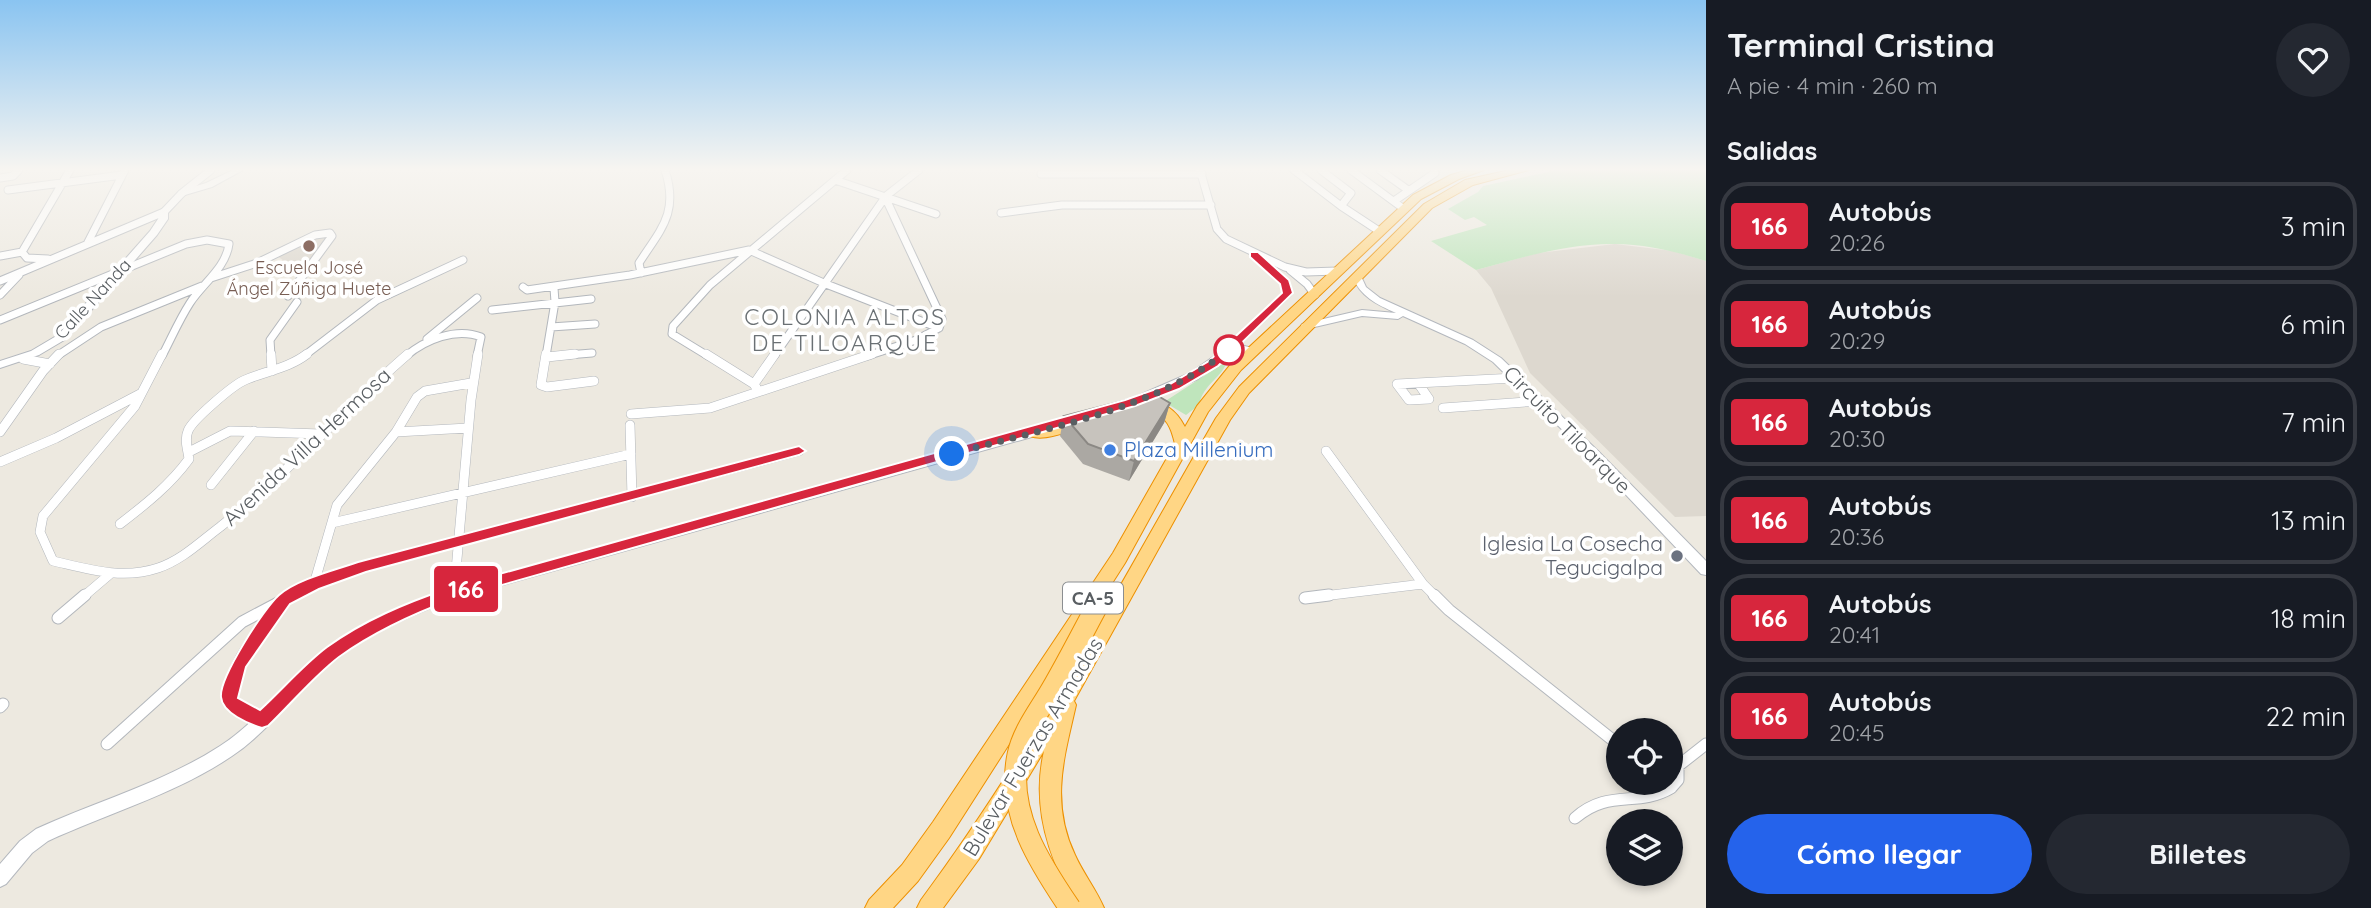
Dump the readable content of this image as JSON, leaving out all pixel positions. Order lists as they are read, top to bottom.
{
  "streets": {
    "highway": ["CA-5", "Bulevar Fuerzas Armadas"],
    "street": ["Calle Nanda", "Circuito Tiloarque", "Avenida Villa Hermosa"]
  },
  "crossings": [
    ["Calle Nanda", "Avenida Villa Hermosa"],
    ["Circuito Tiloarque", "Bulevar Fuerzas Armadas"]
  ],
  "districts": ["COLONIA ALTOS DE TILOARQUE"],
  "places": ["Escuela José Ángel Zúñiga Huete", "Plaza Millenium", "Iglesia La Cosecha Tegucigalpa"],
  "lines": ["bus line 166"],
  "page": {
    "on_map": "166",
    "heading": [
      ["Terminal Cristina", "A pie · 4 min · 260 m"],
      "Salidas"
    ],
    "list": [
      {
        "mark": "166",
        "name": "Autobús",
        "note": "20:26",
        "value": "3 min"
      },
      {
        "mark": "166",
        "name": "Autobús",
        "note": "20:29",
        "value": "6 min"
      },
      {
        "mark": "166",
        "name": "Autobús",
        "note": "20:30",
        "value": "7 min"
      },
      {
        "mark": "166",
        "name": "Autobús",
        "note": "20:36",
        "value": "13 min"
      },
      {
        "mark": "166",
        "name": "Autobús",
        "note": "20:41",
        "value": "18 min"
      },
      {
        "mark": "166",
        "name": "Autobús",
        "note": "20:45",
        "value": "22 min"
      }
    ],
    "buttons": ["Cómo llegar", "Billetes"]
  }
}
